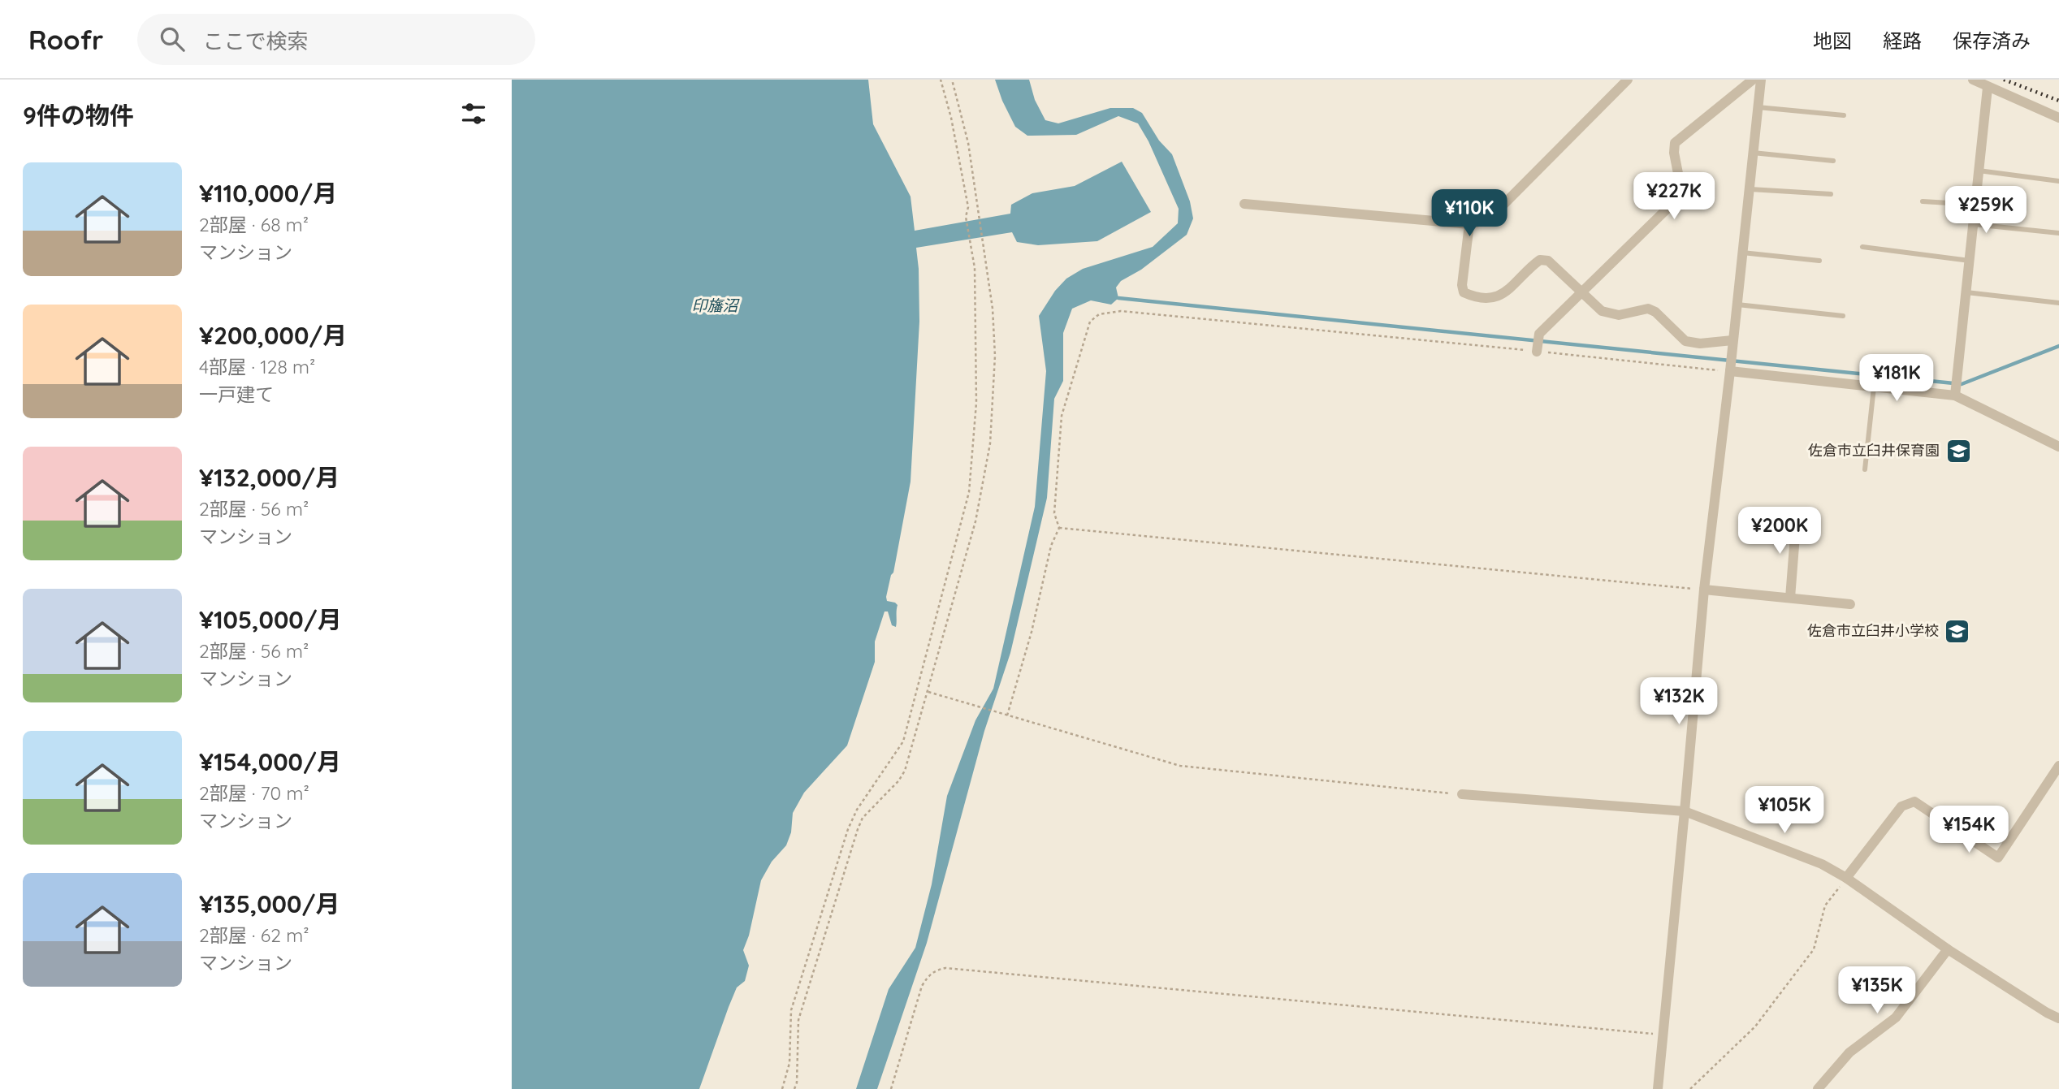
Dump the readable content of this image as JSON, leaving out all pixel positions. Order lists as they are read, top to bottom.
{
  "water": ["印旛沼"],
  "places": {
    "school or university": ["佐倉市立臼井保育園", "佐倉市立臼井小学校"]
  },
  "page": {
    "header": "Roofr",
    "search": "ここで検索",
    "nav": ["地図", "経路", "保存済み"],
    "heading": "9件の物件",
    "list": [
      {
        "name": "¥110,000/月",
        "note": "2部屋 · 68 m² · マンション"
      },
      {
        "name": "¥200,000/月",
        "note": "4部屋 · 128 m² · 一戸建て"
      },
      {
        "name": "¥132,000/月",
        "note": "2部屋 · 56 m² · マンション"
      },
      {
        "name": "¥105,000/月",
        "note": "2部屋 · 56 m² · マンション"
      },
      {
        "name": "¥154,000/月",
        "note": "2部屋 · 70 m² · マンション"
      },
      {
        "name": "¥135,000/月",
        "note": "2部屋 · 62 m² · マンション"
      }
    ],
    "price": [
      "¥227K",
      "¥259K",
      "¥110K",
      "¥181K",
      "¥200K",
      "¥132K",
      "¥105K",
      "¥154K",
      "¥135K"
    ]
  }
}
